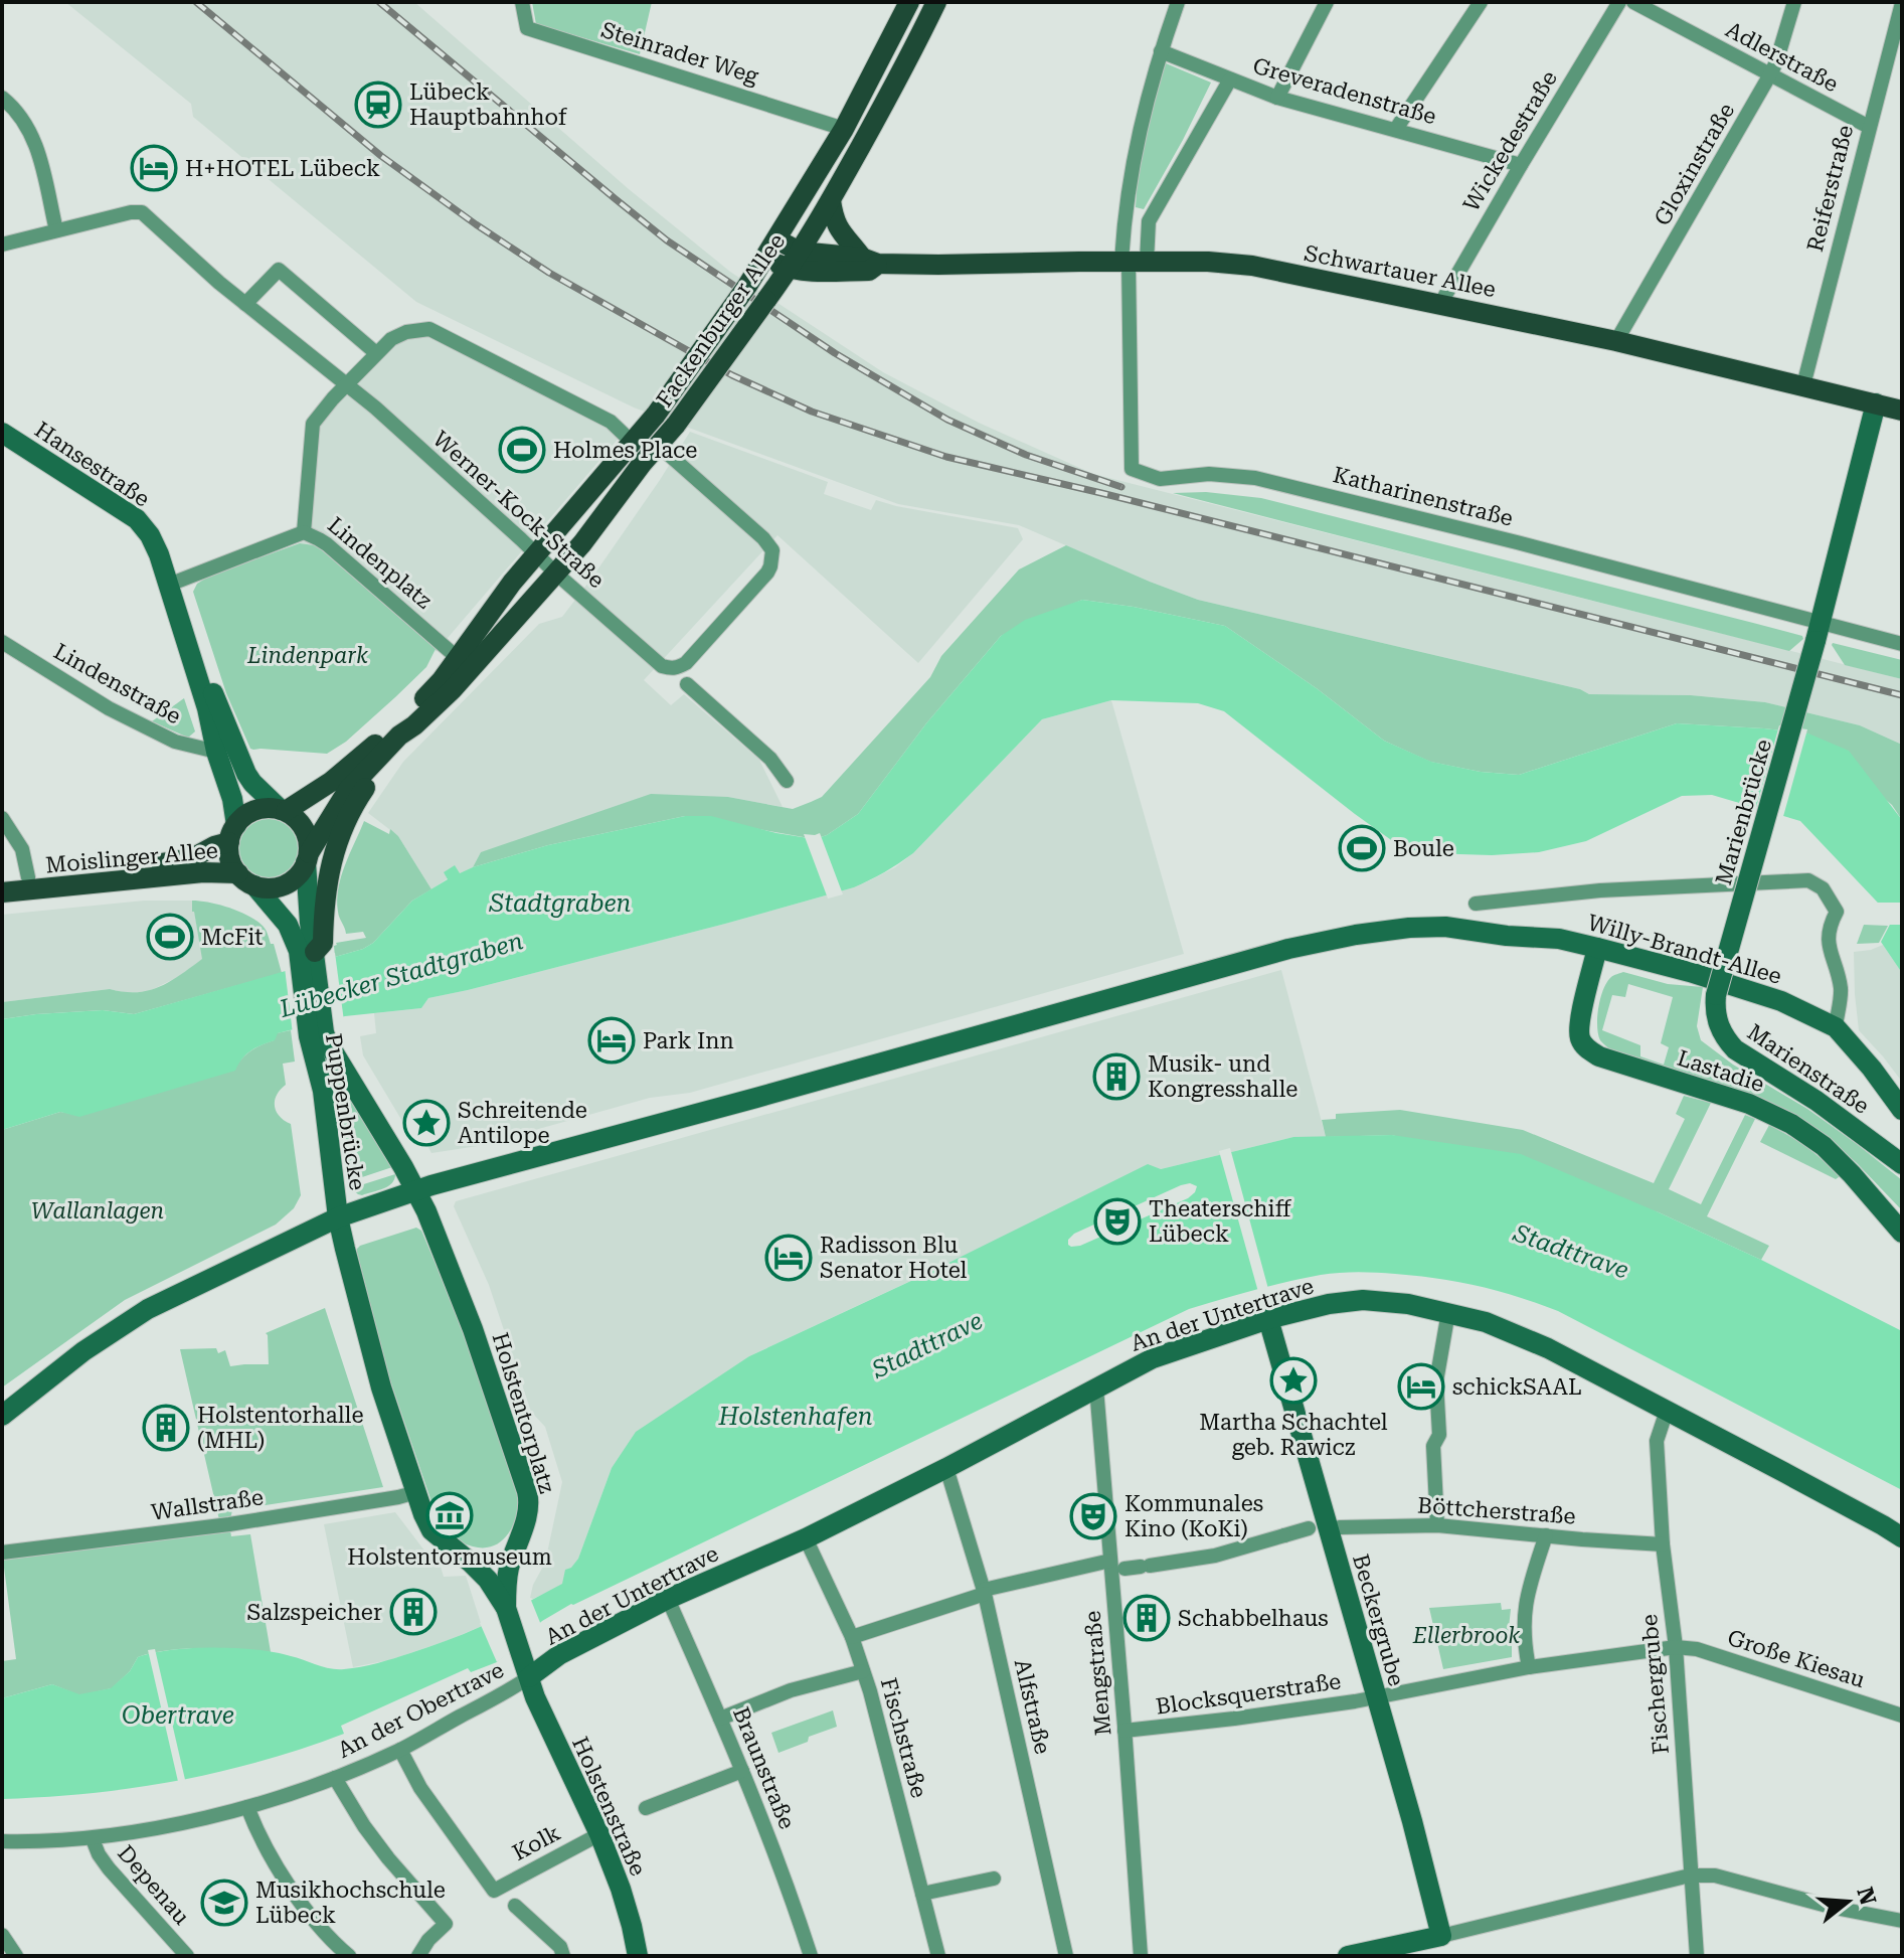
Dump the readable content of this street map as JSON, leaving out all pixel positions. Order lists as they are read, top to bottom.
{
  "streets": {
    "main road": [
      "Schwartauer Allee",
      "Fackenburger Allee",
      "Hansestraße",
      "Marienbrücke",
      "Moislinger Allee",
      "Willy-Brandt-Allee",
      "Marienstraße",
      "Lastadie",
      "Puppenbrücke",
      "An der Untertrave",
      "Holstentorplatz",
      "Beckergrube",
      "Holstenstraße"
    ],
    "street": [
      "Steinrader Weg",
      "Adlerstraße",
      "Greveradenstraße",
      "Wickedestraße",
      "Gloxinstraße",
      "Reiferstraße",
      "Katharinenstraße",
      "Werner-Kock-Straße",
      "Lindenplatz",
      "Lindenstraße",
      "Wallstraße",
      "Böttcherstraße",
      "Große Kiesau",
      "Mengstraße",
      "Fischergrube",
      "Blocksquerstraße",
      "Alfstraße",
      "An der Obertrave",
      "Fischstraße",
      "Braunstraße",
      "Kolk",
      "Depenau"
    ]
  },
  "crossings": [
    ["Steinrader Weg", "Fackenburger Allee"],
    ["Adlerstraße", "Gloxinstraße"],
    ["Adlerstraße", "Reiferstraße"],
    ["Greveradenstraße", "Wickedestraße"],
    ["Wickedestraße", "Schwartauer Allee"],
    ["Gloxinstraße", "Schwartauer Allee"],
    ["Reiferstraße", "Schwartauer Allee"],
    ["Schwartauer Allee", "Fackenburger Allee"],
    ["Schwartauer Allee", "Katharinenstraße"],
    ["Fackenburger Allee", "Werner-Kock-Straße"],
    ["Fackenburger Allee", "Lindenplatz"],
    ["Fackenburger Allee", "Moislinger Allee"],
    ["Fackenburger Allee", "Puppenbrücke"],
    ["Hansestraße", "Lindenplatz"],
    ["Katharinenstraße", "Marienbrücke"],
    ["Marienbrücke", "Marienstraße"],
    ["Moislinger Allee", "Puppenbrücke"],
    ["Willy-Brandt-Allee", "Lastadie"],
    ["Willy-Brandt-Allee", "Puppenbrücke"],
    ["Willy-Brandt-Allee", "Holstentorplatz"],
    ["Puppenbrücke", "Holstentorplatz"],
    ["An der Untertrave", "Beckergrube"],
    ["An der Untertrave", "Mengstraße"],
    ["An der Untertrave", "Fischergrube"],
    ["An der Untertrave", "Alfstraße"],
    ["An der Untertrave", "An der Obertrave"],
    ["An der Untertrave", "Fischstraße"],
    ["An der Untertrave", "Braunstraße"],
    ["An der Untertrave", "Holstenstraße"],
    ["Holstentorplatz", "Holstenstraße"],
    ["Böttcherstraße", "Beckergrube"],
    ["Böttcherstraße", "Mengstraße"],
    ["Böttcherstraße", "Fischergrube"],
    ["Böttcherstraße", "Alfstraße"],
    ["Böttcherstraße", "Fischstraße"],
    ["Beckergrube", "Blocksquerstraße"],
    ["Große Kiesau", "Fischergrube"],
    ["Mengstraße", "Blocksquerstraße"],
    ["An der Obertrave", "Holstenstraße"],
    ["An der Obertrave", "Kolk"],
    ["An der Obertrave", "Depenau"],
    ["Holstenstraße", "Kolk"]
  ],
  "water": [
    "Stadtgraben",
    "Lübecker Stadtgraben",
    "Stadttrave",
    "Holstenhafen",
    "Obertrave"
  ],
  "parks": ["Lindenpark", "Wallanlagen", "Ellerbrook"],
  "places": {
    "station": ["Lübeck Hauptbahnhof"],
    "hotel": [
      "H+HOTEL Lübeck",
      "Park Inn",
      "Radisson Blu Senator Hotel",
      "schickSAAL"
    ],
    "sports": ["Holmes Place", "Boule", "McFit"],
    "building": [
      "Musik- und Kongresshalle",
      "Holstentorhalle (MHL)",
      "Salzspeicher",
      "Schabbelhaus"
    ],
    "place": ["Schreitende Antilope", "Martha Schachtel geb. Rawicz"],
    "theatre": ["Theaterschiff Lübeck", "Kommunales Kino (KoKi)"],
    "museum": ["Holstentormuseum"],
    "school or university": ["Musikhochschule Lübeck"]
  },
  "north": "right"
}
